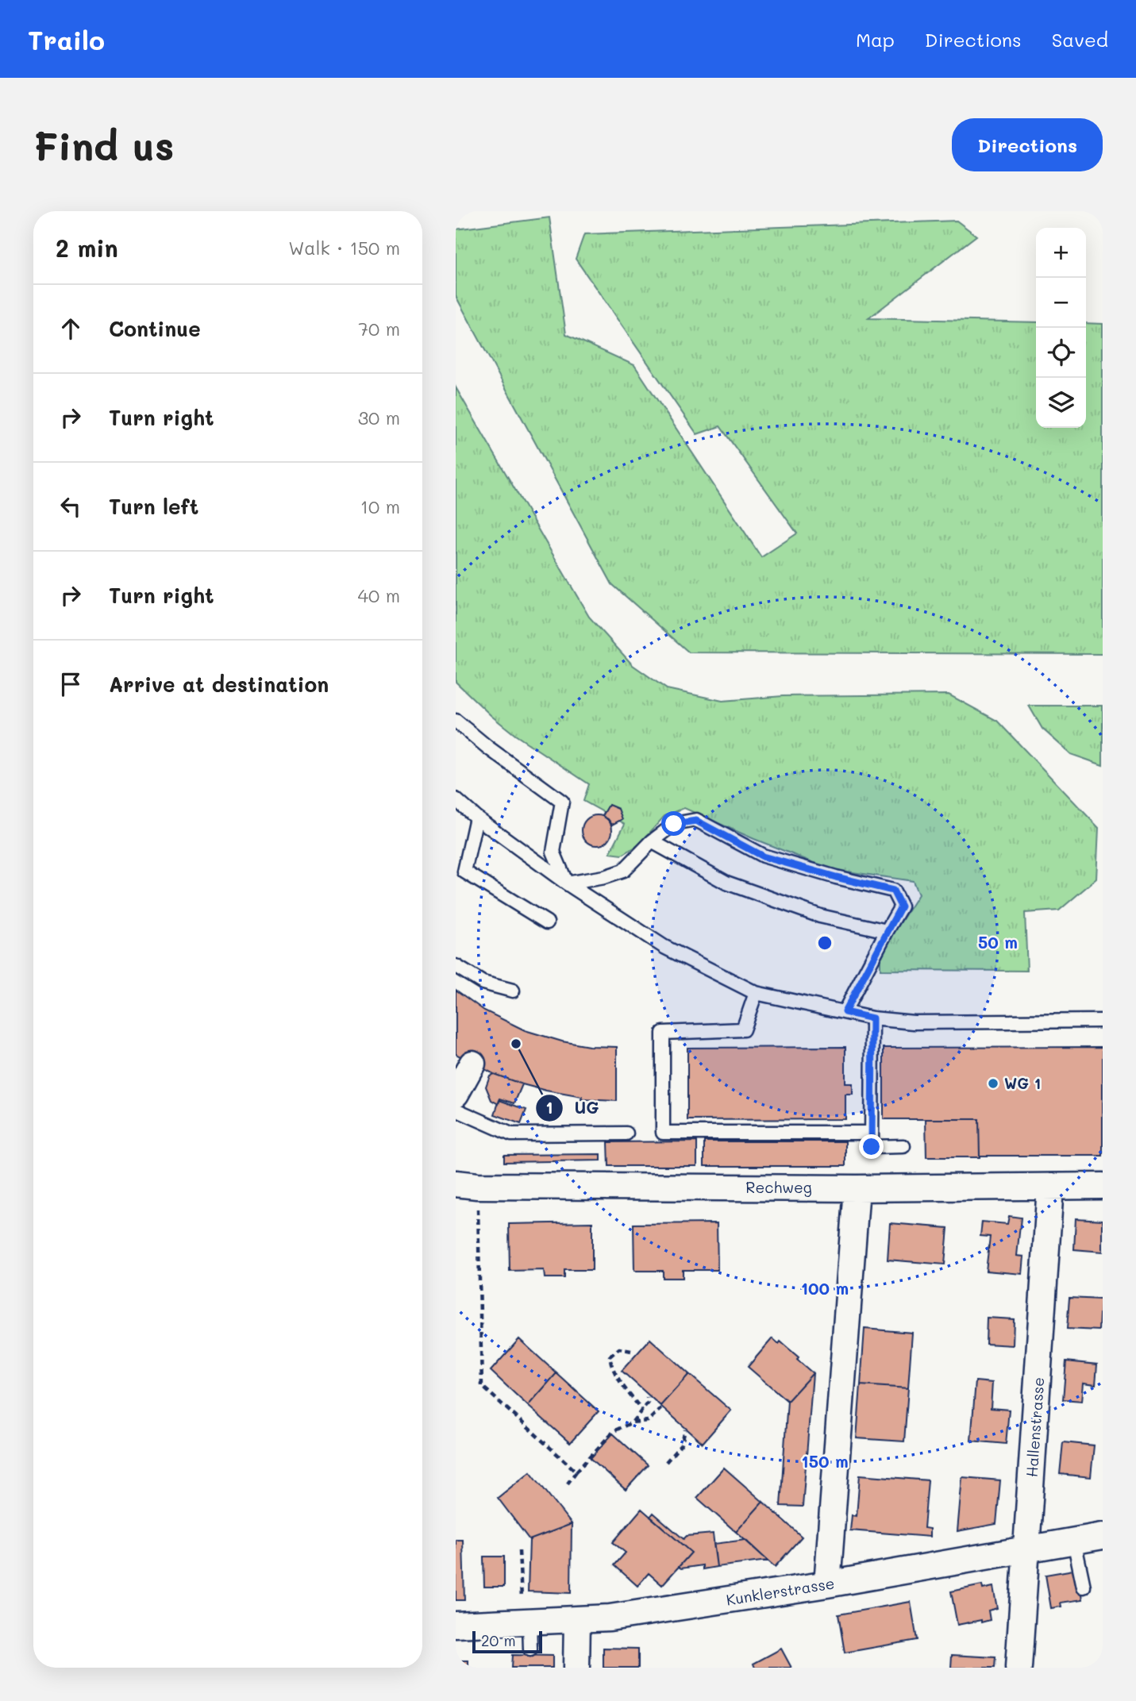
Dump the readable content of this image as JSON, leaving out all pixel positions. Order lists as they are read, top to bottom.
{
  "streets": {
    "street": ["Rechweg", "Hallenstrasse", "Kunklerstrasse"]
  },
  "crossings": [
    ["Rechweg", "Hallenstrasse"],
    ["Hallenstrasse", "Kunklerstrasse"]
  ],
  "places": ["UG", "WG 1"],
  "scale_bar": "20 m",
  "page": {
    "header": "Trailo",
    "nav": ["Map", "Directions", "Saved"],
    "buttons": "Directions",
    "title": "Find us",
    "heading": ["2 min", "Walk · 150 m"],
    "map_buttons": ["+", "−"],
    "list": [
      ["Continue", "70 m"],
      ["Turn right", "30 m"],
      ["Turn left", "10 m"],
      ["Turn right", "40 m"],
      "Arrive at destination"
    ],
    "scale": "20 m"
  },
  "rings": ["50 m", "100 m", "150 m"]
}
